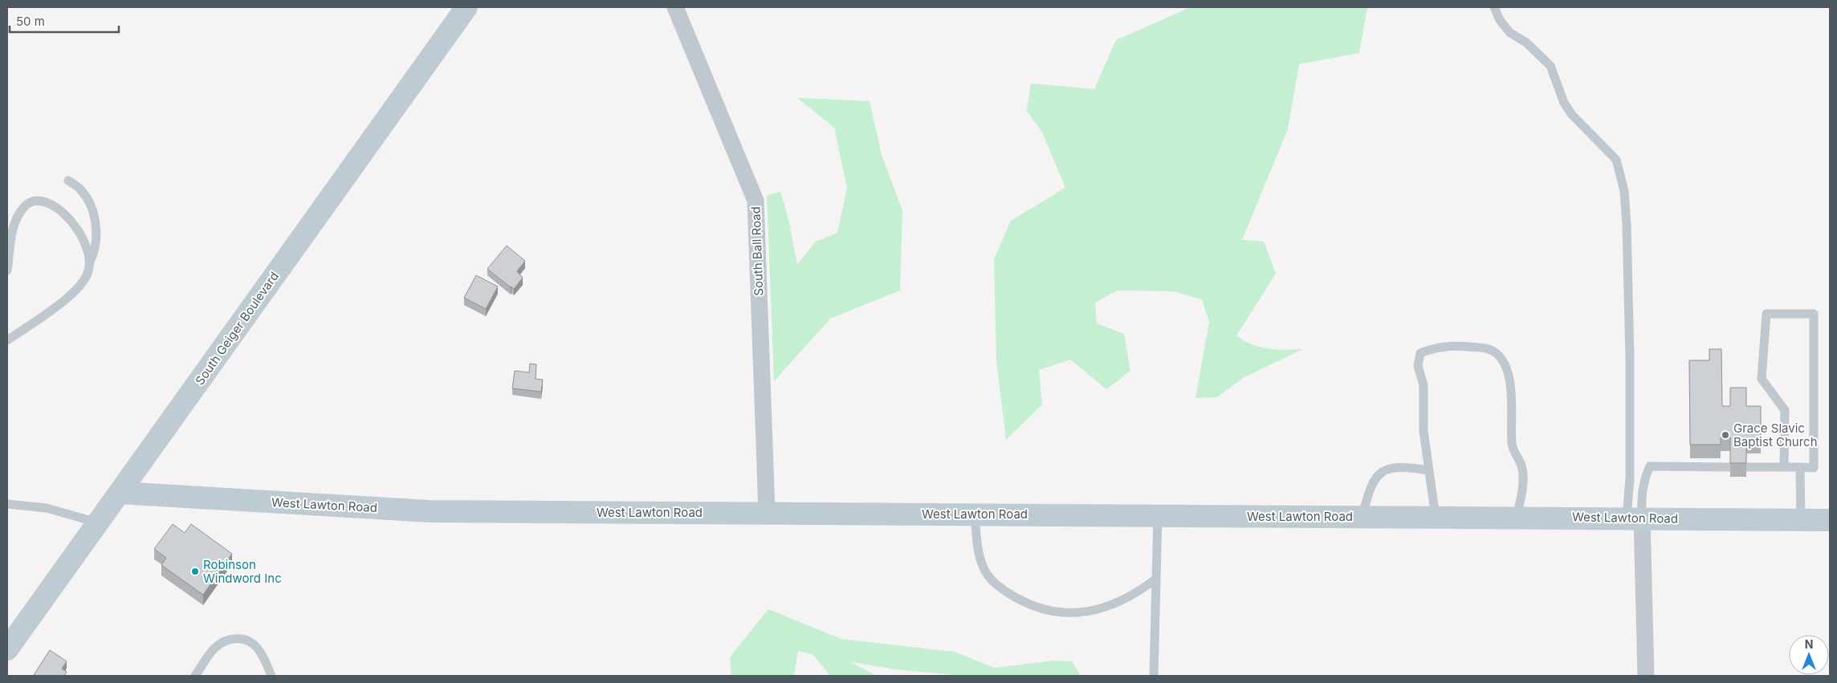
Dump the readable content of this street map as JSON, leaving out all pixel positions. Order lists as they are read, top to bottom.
{
  "streets": {
    "street": ["South Ball Road", "South Geiger Boulevard", "West Lawton Road"]
  },
  "crossings": [
    ["South Ball Road", "West Lawton Road"],
    ["South Geiger Boulevard", "West Lawton Road"]
  ],
  "places": ["Grace Slavic Baptist Church", "Robinson Windword Inc"],
  "scale_bar": "50 m",
  "north": "top"
}
